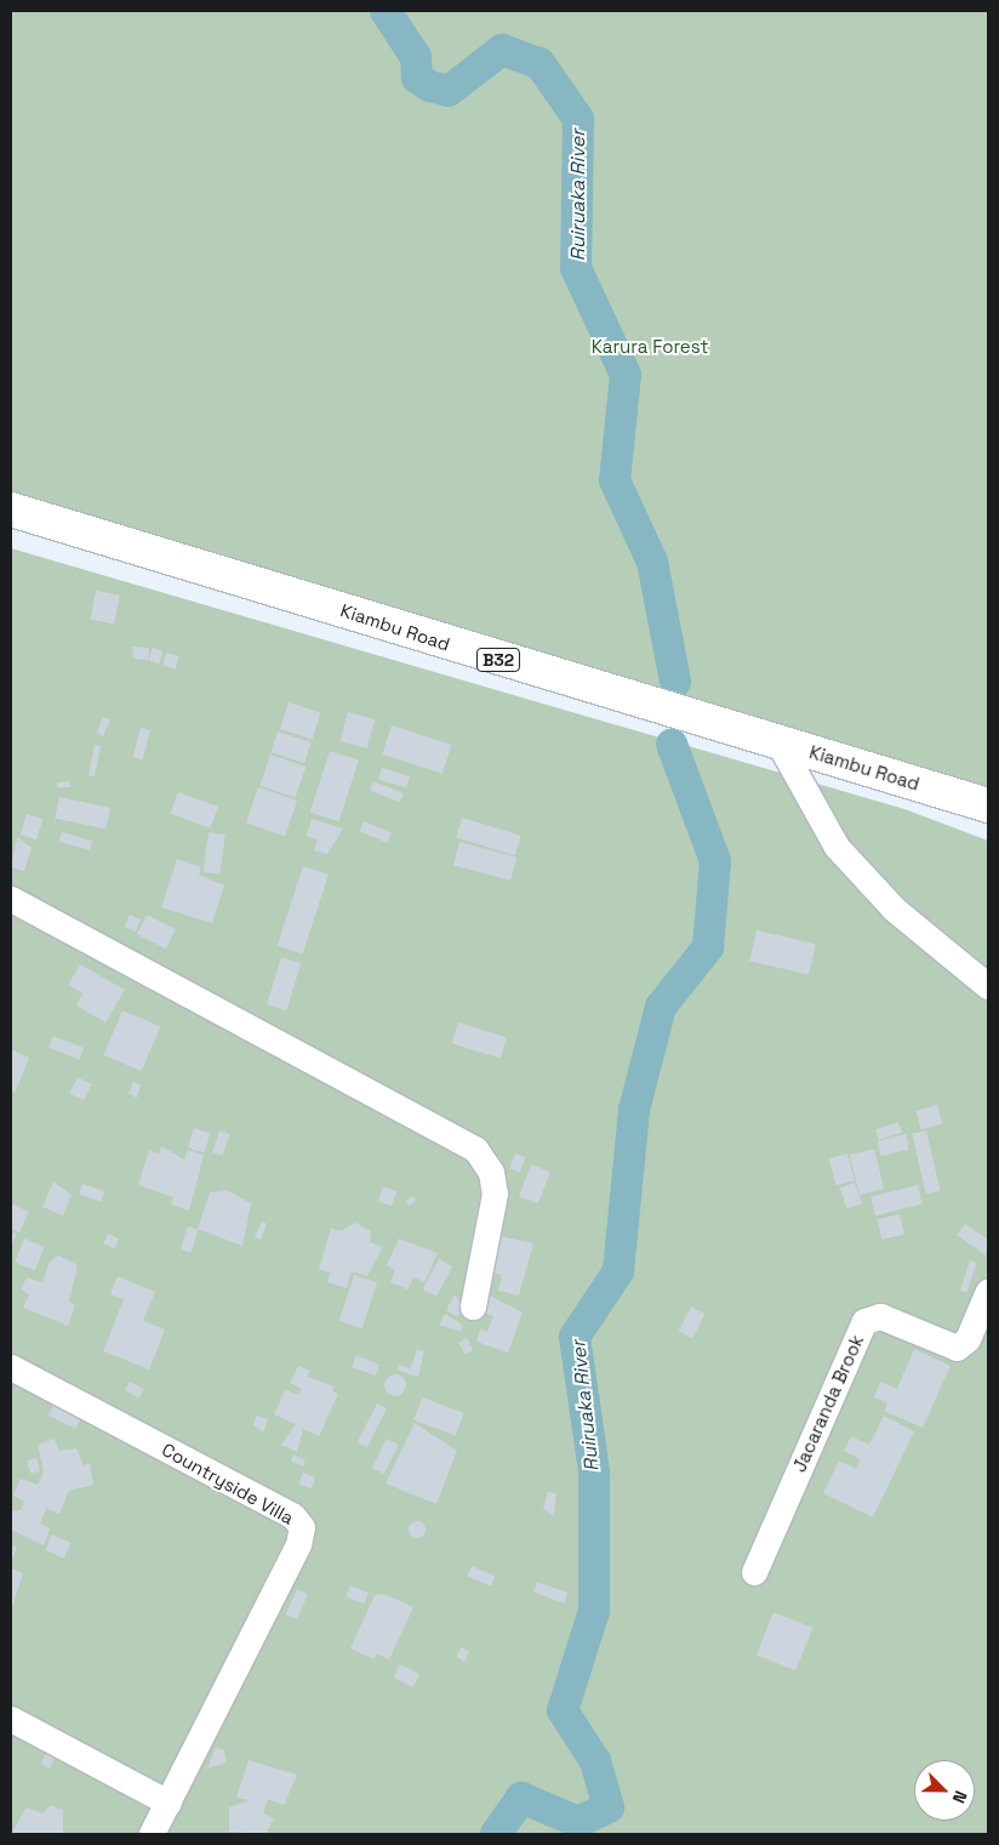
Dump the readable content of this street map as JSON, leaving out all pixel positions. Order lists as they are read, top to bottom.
{
  "streets": {
    "highway": ["Kiambu Road", "B32"],
    "street": ["Jacaranda Brook", "Countryside Villa"]
  },
  "water": ["Ruiruaka River"],
  "parks": ["Karura Forest"],
  "north": "bottom right"
}
